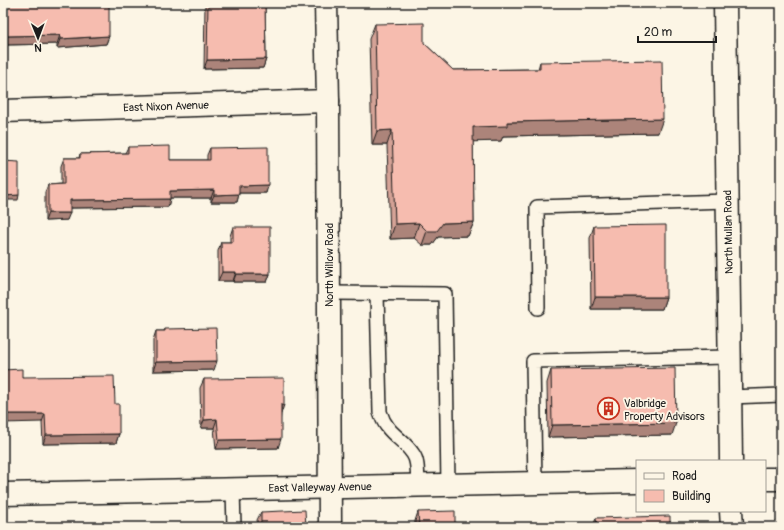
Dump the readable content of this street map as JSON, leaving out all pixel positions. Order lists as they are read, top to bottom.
{
  "streets": {
    "street": [
      "East Nixon Avenue",
      "North Mullan Road",
      "North Willow Road",
      "East Valleyway Avenue"
    ]
  },
  "crossings": [
    ["East Nixon Avenue", "North Willow Road"],
    ["North Willow Road", "East Valleyway Avenue"]
  ],
  "places": {
    "building": ["Valbridge Property Advisors"]
  },
  "legend": ["Road", "Building"],
  "scale_bar": "20 m",
  "north": "bottom"
}
